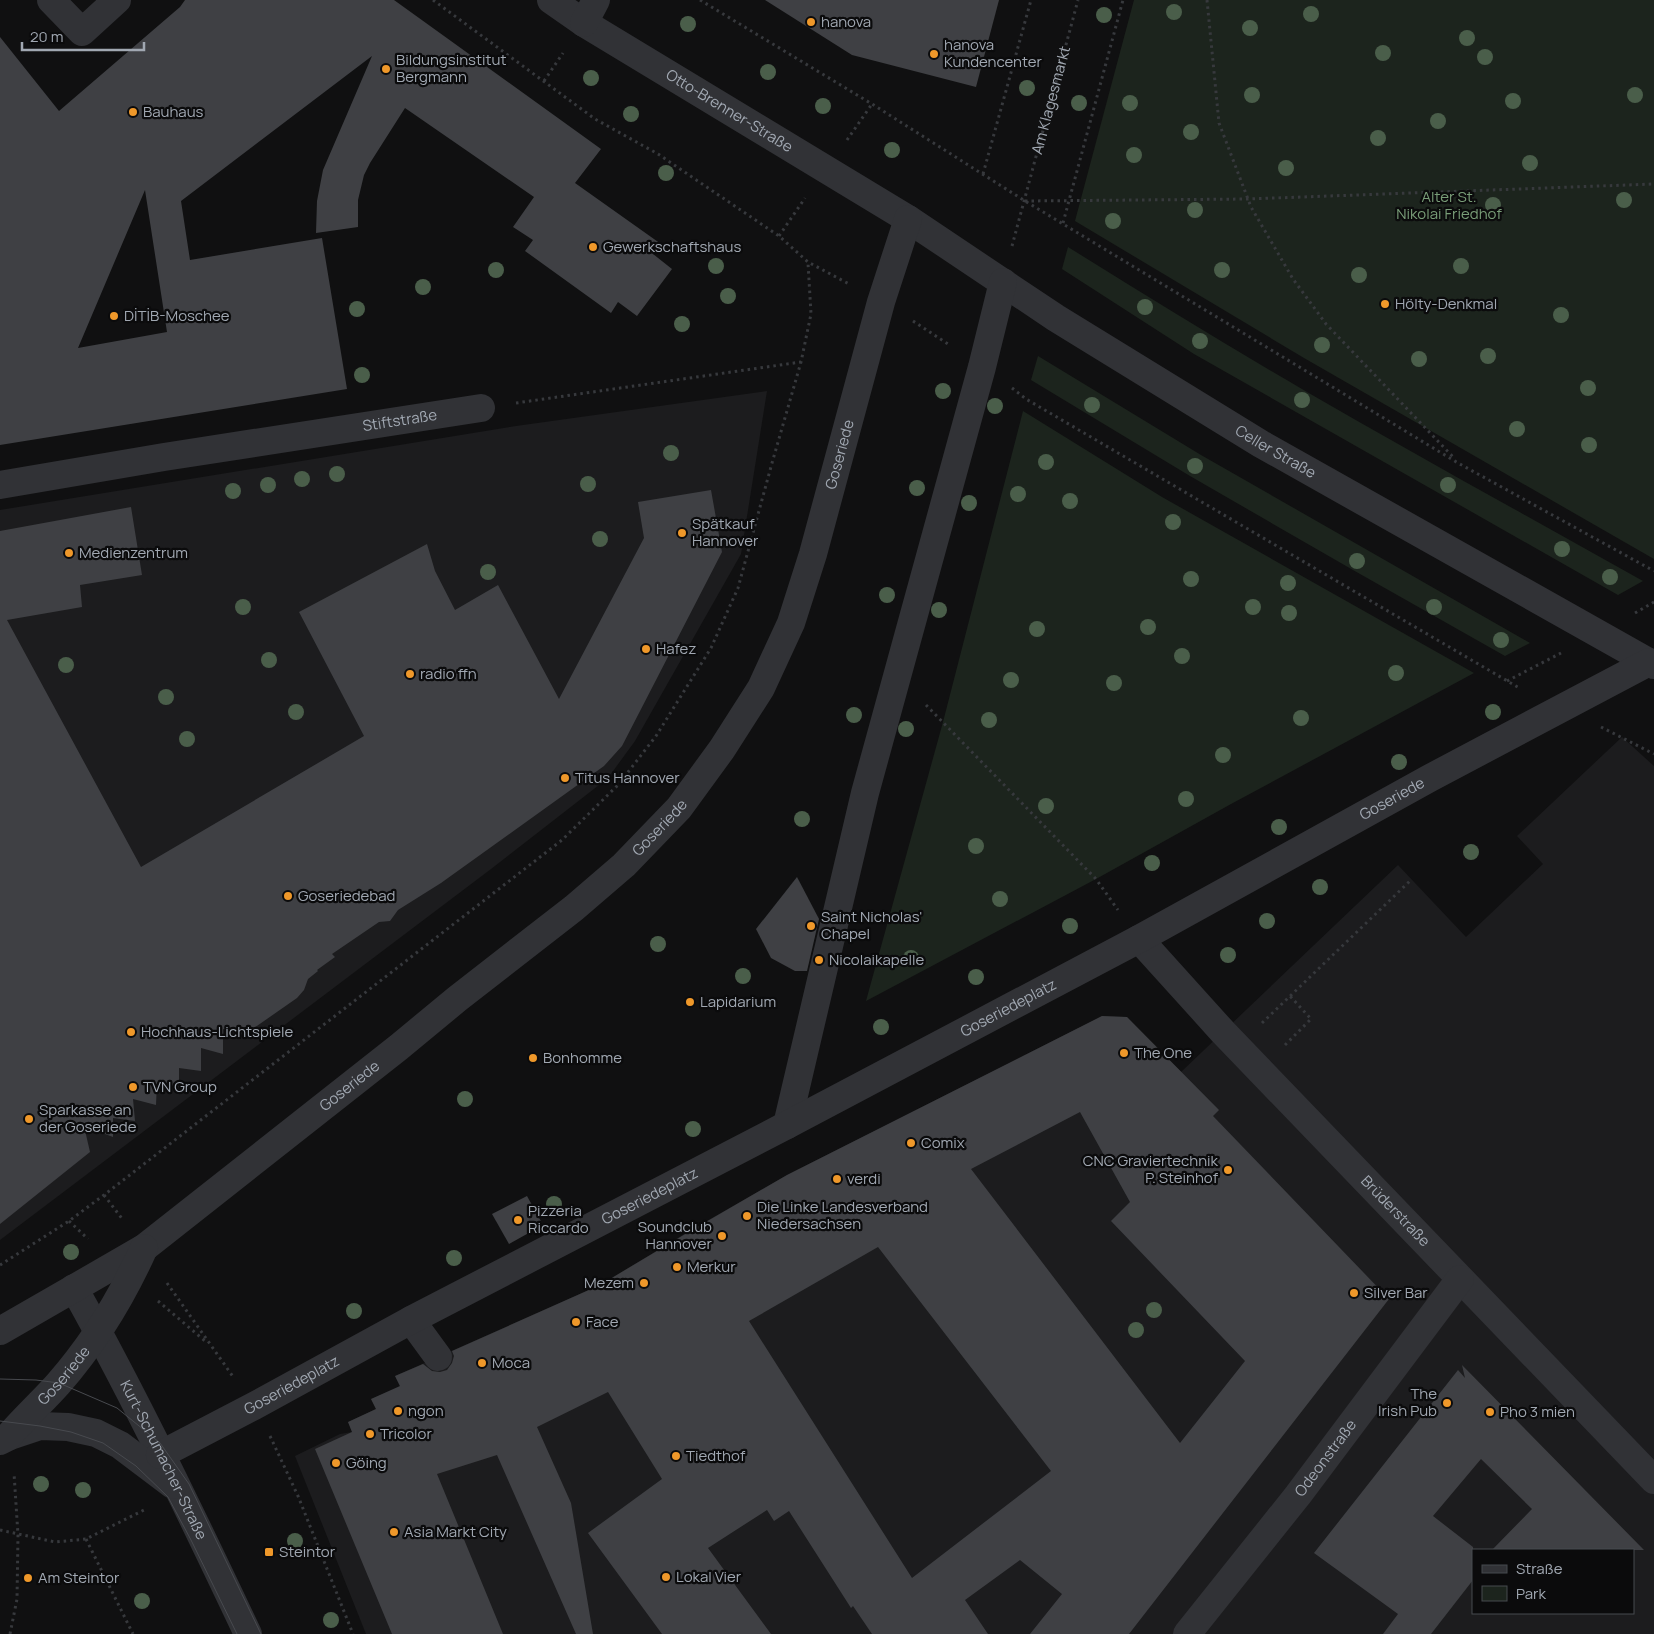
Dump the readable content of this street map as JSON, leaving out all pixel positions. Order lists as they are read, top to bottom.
{
  "streets": {
    "street": [
      "Otto-Brenner-Straße",
      "Stiftstraße",
      "Celler Straße",
      "Goseriede",
      "Goseriedeplatz",
      "Brüderstraße",
      "Odeonstraße",
      "Kurt-Schumacher-Straße"
    ],
    "path": ["Am Klagesmarkt"]
  },
  "crossings": [
    ["Am Klagesmarkt", "Celler Straße"],
    ["Otto-Brenner-Straße", "Celler Straße"],
    ["Otto-Brenner-Straße", "Goseriede"],
    ["Celler Straße", "Goseriede"],
    ["Goseriede", "Goseriedeplatz"],
    ["Goseriede", "Brüderstraße"],
    ["Goseriede", "Kurt-Schumacher-Straße"],
    ["Goseriedeplatz", "Brüderstraße"],
    ["Goseriedeplatz", "Kurt-Schumacher-Straße"],
    ["Brüderstraße", "Odeonstraße"]
  ],
  "parks": ["Alter St. Nikolai Friedhof"],
  "places": {
    "other": [
      "hanova",
      "hanova Kundencenter",
      "Bildungsinstitut Bergmann",
      "Bauhaus",
      "Gewerkschaftshaus",
      "Hölty-Denkmal",
      "DİTİB-Moschee",
      "Spätkauf Hannover",
      "Medienzentrum",
      "Hafez",
      "radio ffn",
      "Titus Hannover",
      "Goseriedebad",
      "Saint Nicholas' Chapel",
      "Nicolaikapelle",
      "Lapidarium",
      "Hochhaus-Lichtspiele",
      "The One",
      "Bonhomme",
      "TVN Group",
      "Sparkasse an der Goseriede",
      "Comix",
      "CNC Graviertechnik P. Steinhof",
      "verdi",
      "Die Linke Landesverband Niedersachsen",
      "Pizzeria Riccardo",
      "Soundclub Hannover",
      "Merkur",
      "Mezem",
      "Silver Bar",
      "Face",
      "Moca",
      "The Irish Pub",
      "ngon",
      "Pho 3 mien",
      "Tricolor",
      "Tiedthof",
      "Göing",
      "Asia Markt City",
      "Lokal Vier",
      "Am Steintor"
    ],
    "transit": ["Steintor"]
  },
  "legend": ["Straße", "Park"],
  "scale_bar": "20 m"
}
